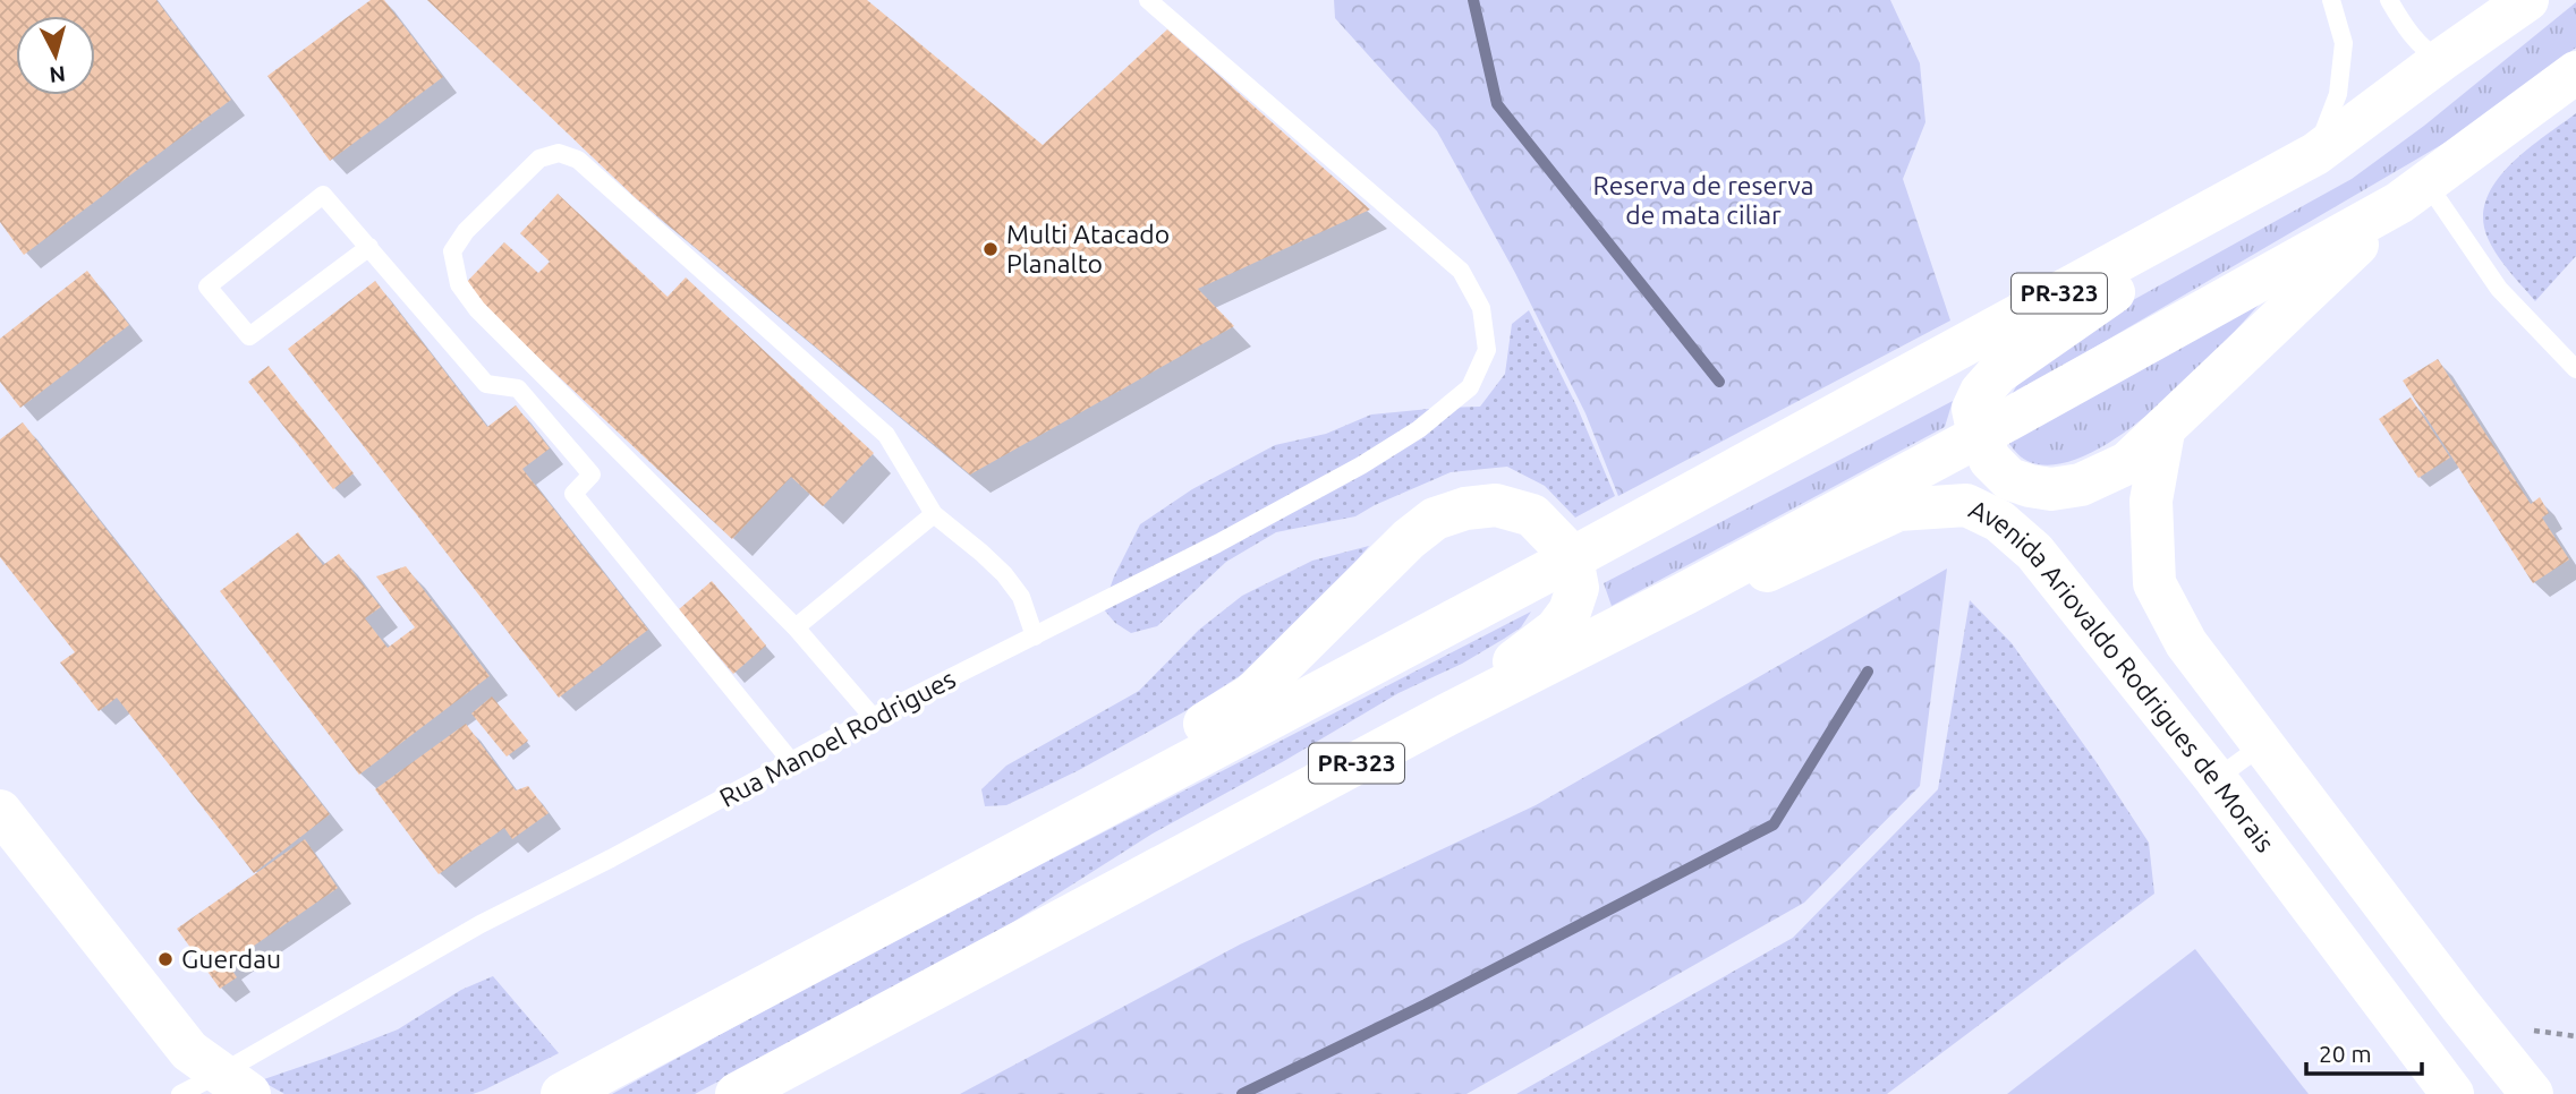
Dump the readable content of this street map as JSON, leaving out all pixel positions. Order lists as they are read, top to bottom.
{
  "streets": {
    "main road": ["PR-323", "Avenida Ariovaldo Rodrigues de Morais"],
    "lane": ["Rua Manoel Rodrigues"]
  },
  "crossings": [
    ["PR-323", "Avenida Ariovaldo Rodrigues de Morais"]
  ],
  "parks": ["Reserva de reserva de mata ciliar"],
  "places": ["Multi Atacado Planalto", "Guerdau"],
  "scale_bar": "20 m",
  "north": "bottom"
}
